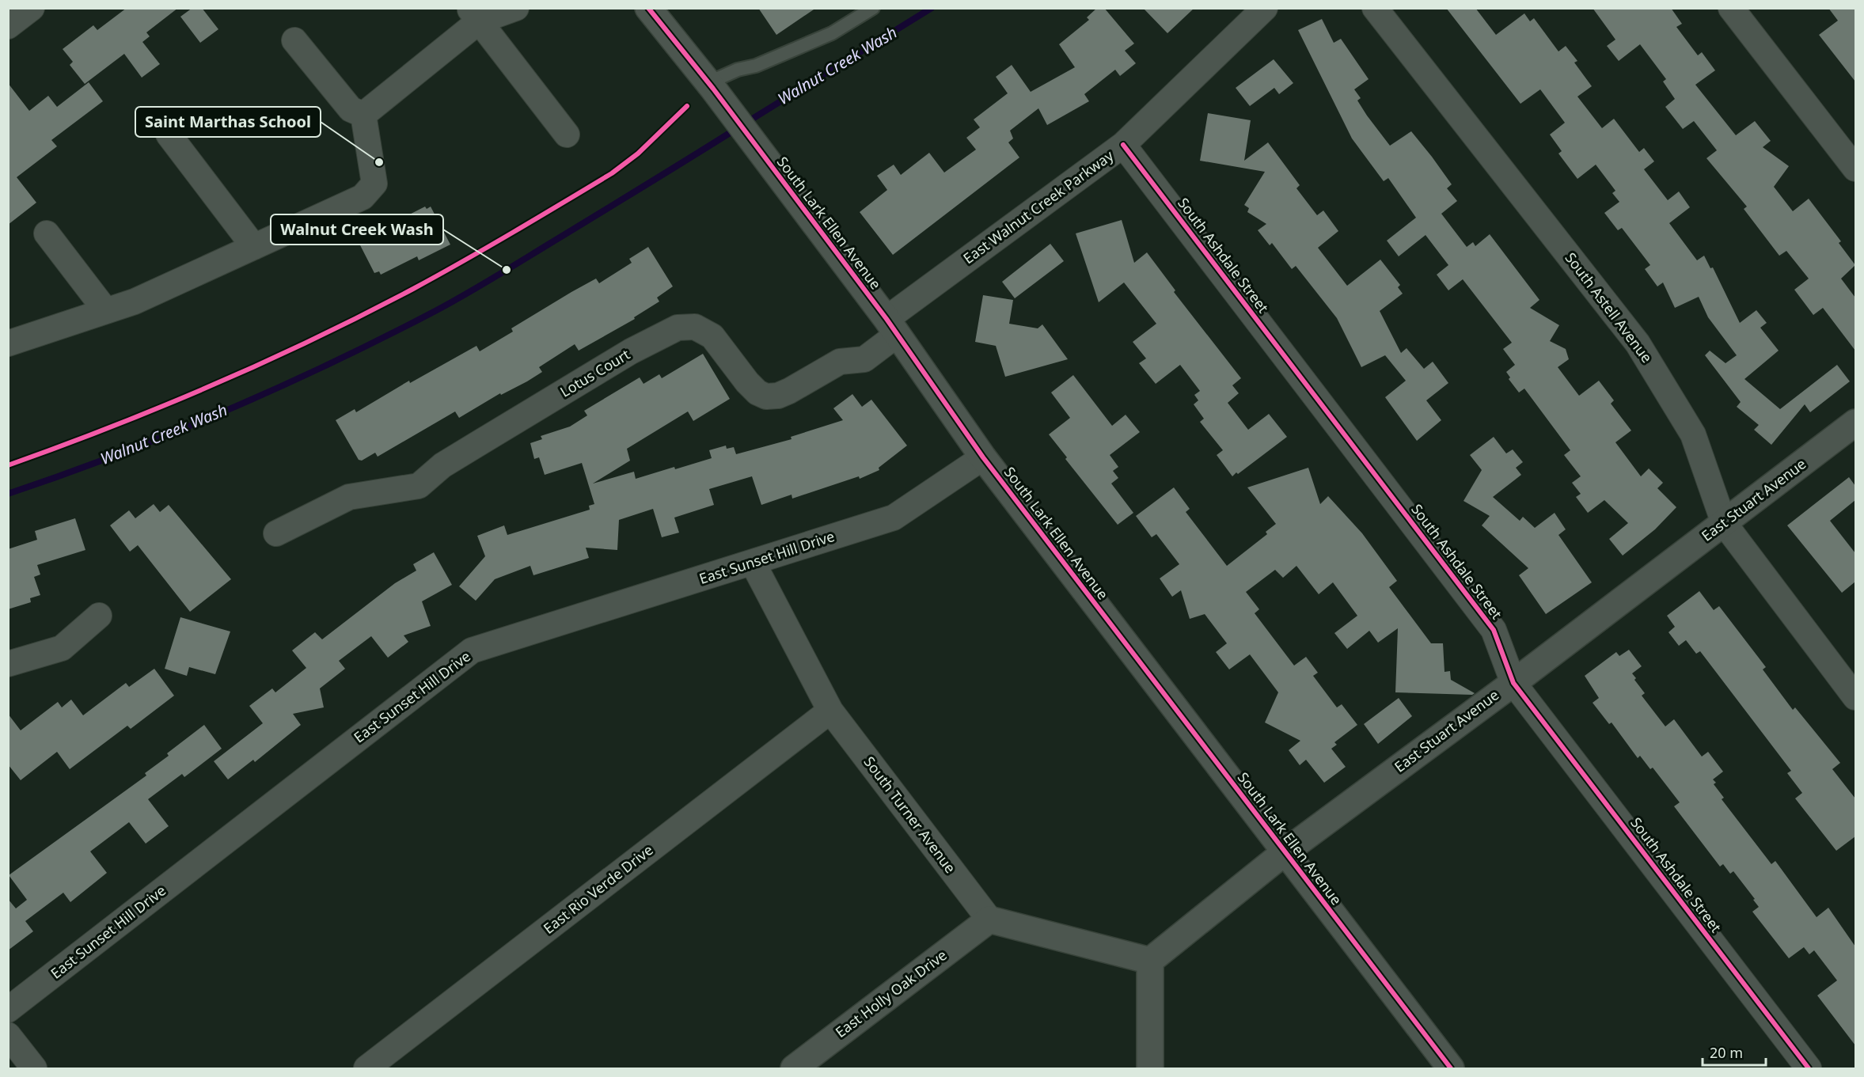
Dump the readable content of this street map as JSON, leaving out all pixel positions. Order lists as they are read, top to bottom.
{
  "streets": {
    "street": [
      "East Walnut Creek Parkway",
      "South Lark Ellen Avenue",
      "South Ashdale Street",
      "South Astell Avenue",
      "Lotus Court",
      "East Stuart Avenue",
      "East Sunset Hill Drive",
      "South Turner Avenue",
      "East Rio Verde Drive",
      "East Holly Oak Drive"
    ]
  },
  "crossings": [
    ["East Walnut Creek Parkway", "South Lark Ellen Avenue"],
    ["East Walnut Creek Parkway", "South Ashdale Street"],
    ["East Walnut Creek Parkway", "Lotus Court"],
    ["South Lark Ellen Avenue", "Lotus Court"],
    ["South Lark Ellen Avenue", "East Stuart Avenue"],
    ["South Lark Ellen Avenue", "East Sunset Hill Drive"],
    ["South Ashdale Street", "East Stuart Avenue"],
    ["South Astell Avenue", "East Stuart Avenue"],
    ["East Sunset Hill Drive", "South Turner Avenue"],
    ["South Turner Avenue", "East Rio Verde Drive"],
    ["South Turner Avenue", "East Holly Oak Drive"]
  ],
  "water": ["Walnut Creek Wash"],
  "places": ["Saint Marthas School", "Walnut Creek Wash"],
  "scale_bar": "20 m"
}
